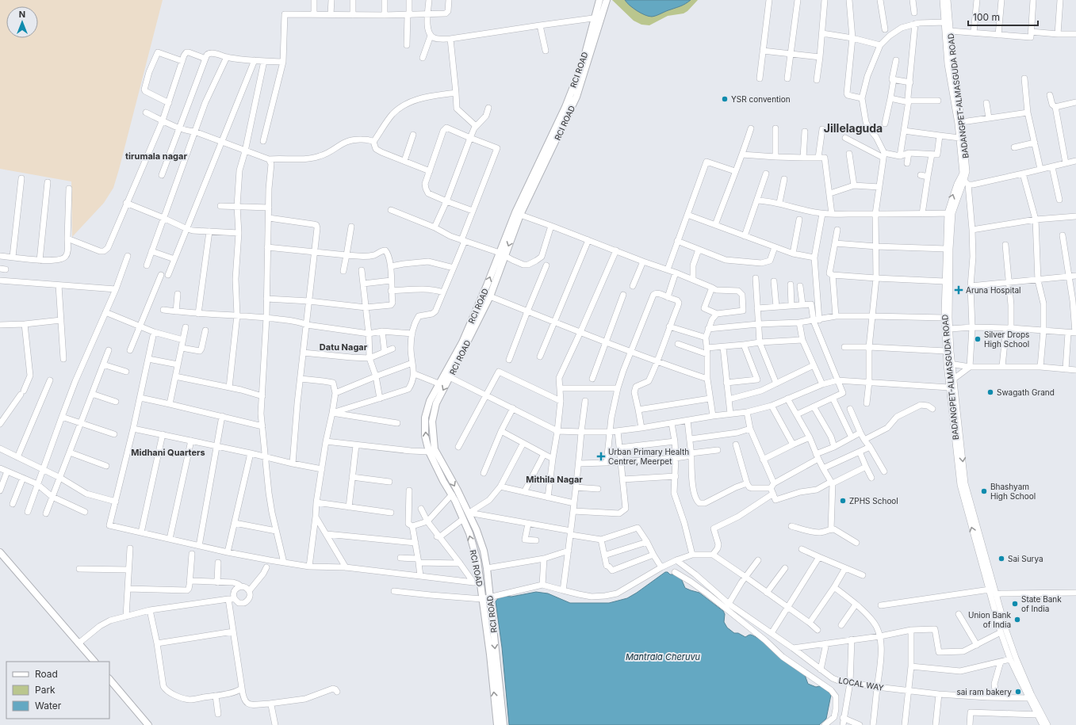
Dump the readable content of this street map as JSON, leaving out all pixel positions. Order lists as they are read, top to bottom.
{
  "streets": {
    "main road": ["RCI ROAD"],
    "street": ["BADANGPET-ALMASGUDA ROAD", "LOCAL WAY"]
  },
  "crossings": [
    ["BADANGPET-ALMASGUDA ROAD", "LOCAL WAY"]
  ],
  "districts": [
    "Jillelaguda",
    "tirumala nagar",
    "Datu Nagar",
    "Midhani Quarters",
    "Mithila Nagar"
  ],
  "water": ["Mantrala Cheruvu"],
  "places": {
    "other": [
      "YSR convention",
      "Silver Drops High School",
      "Swagath Grand",
      "Bhashyam High School",
      "ZPHS School",
      "Sai Surya",
      "State Bank of India",
      "Union Bank of India",
      "sai ram bakery"
    ],
    "health": ["Aruna Hospital", "Urban Primary Health Centrer, Meerpet"]
  },
  "legend": ["Road", "Park", "Water"],
  "scale_bar": "100 m",
  "north": "top"
}
